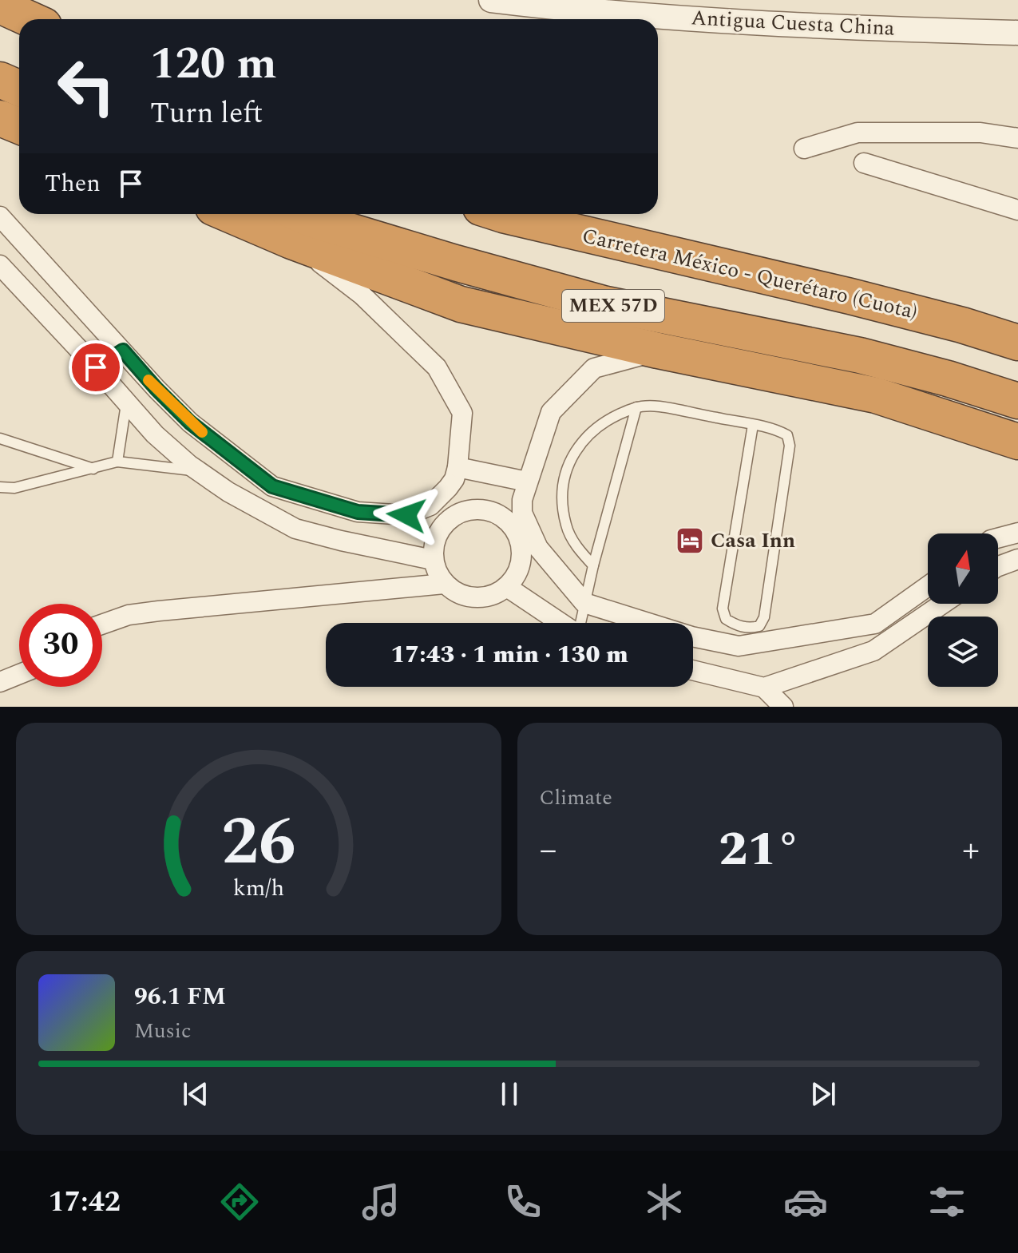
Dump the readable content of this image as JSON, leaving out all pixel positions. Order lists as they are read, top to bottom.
{
  "streets": {
    "highway": ["Carretera México - Querétaro (Cuota)", "MEX 57D"],
    "street": ["Antigua Cuesta China"]
  },
  "places": {
    "hotel": ["Casa Inn"]
  },
  "north": "top",
  "page": {
    "turn": ["120 m", "Turn left"],
    "then": "Then",
    "limit": "30",
    "trip": "17:43 · 1 min · 130 m",
    "tile": "Climate",
    "heat": ["−", "21°", "+"],
    "song": ["96.1 FM", "Music"],
    "tabs": "17:42",
    "gauge": ["26", "km/h"]
  }
}
